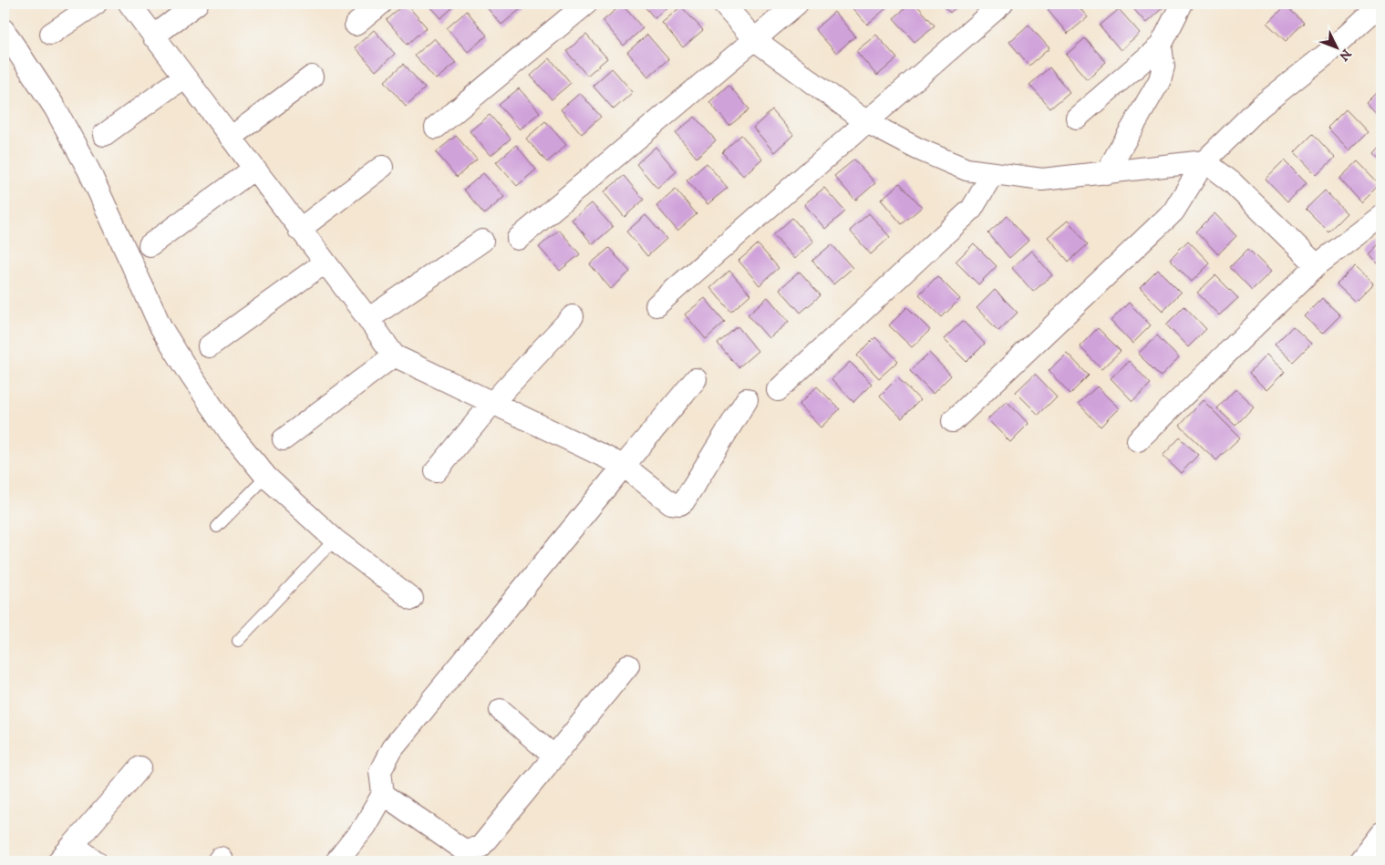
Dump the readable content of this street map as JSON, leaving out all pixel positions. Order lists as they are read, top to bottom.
{
  "north": "bottom right"
}
